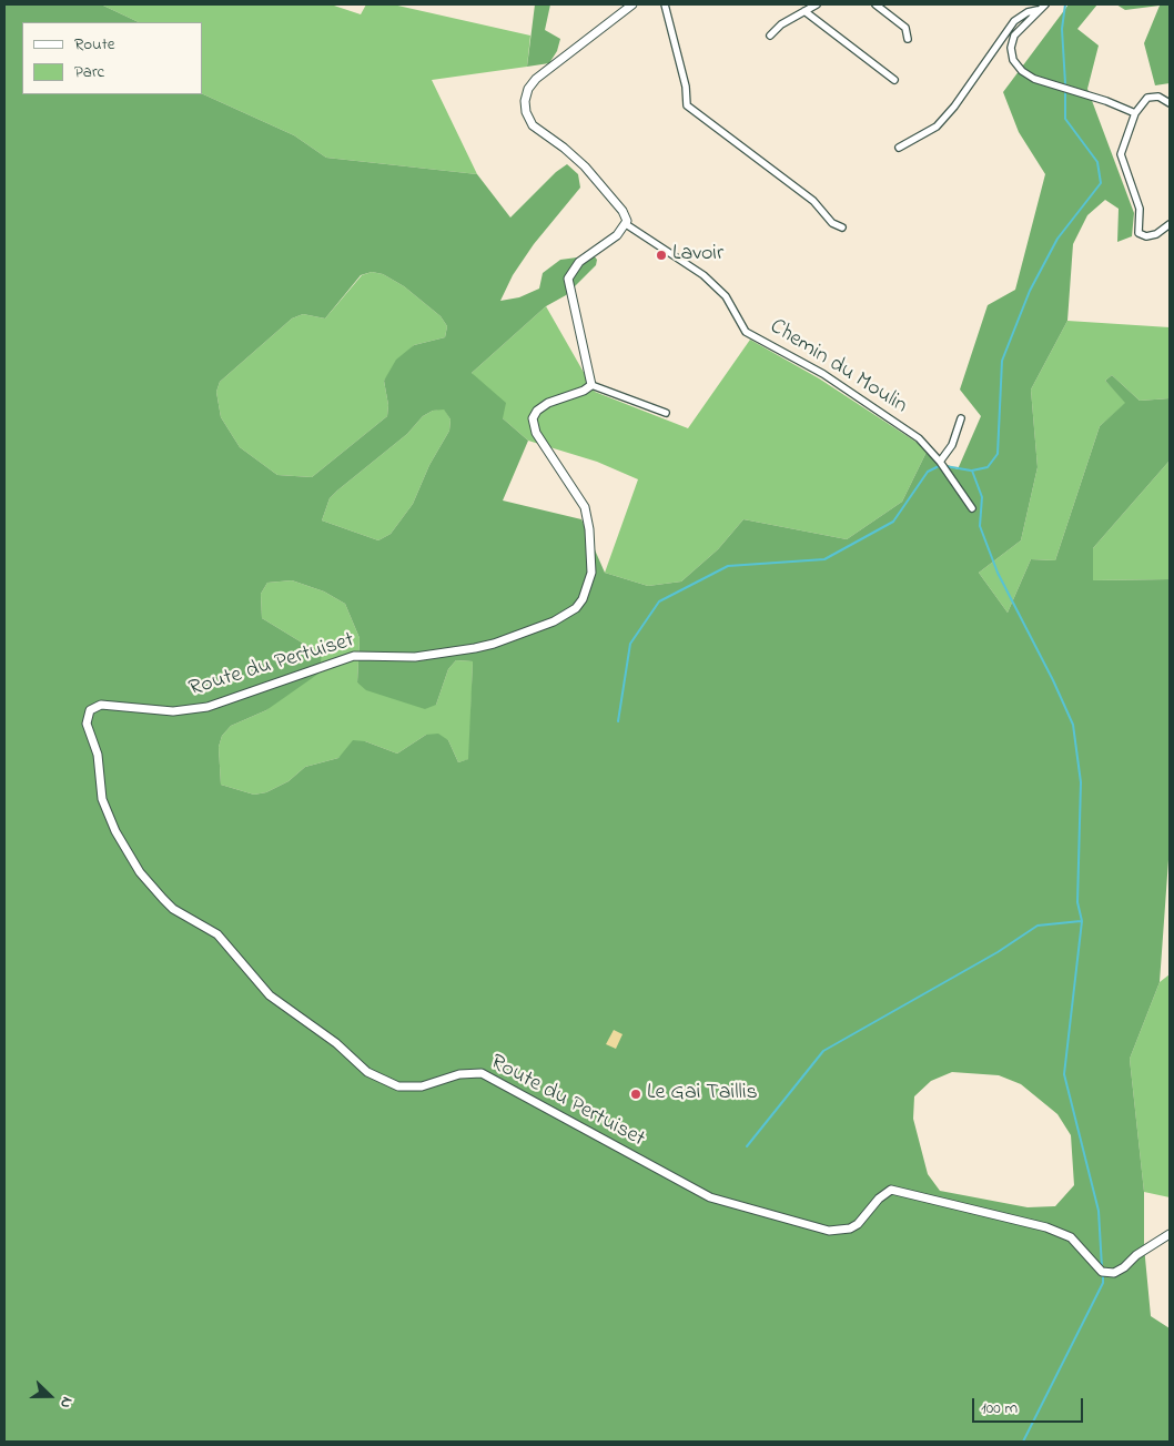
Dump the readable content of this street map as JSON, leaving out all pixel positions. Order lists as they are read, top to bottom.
{
  "streets": {
    "street": ["Chemin du Moulin", "Route du Pertuiset"]
  },
  "places": ["Lavoir", "Le Gai Taillis"],
  "legend": ["Route", "Parc"],
  "scale_bar": "100 m",
  "north": "right"
}
